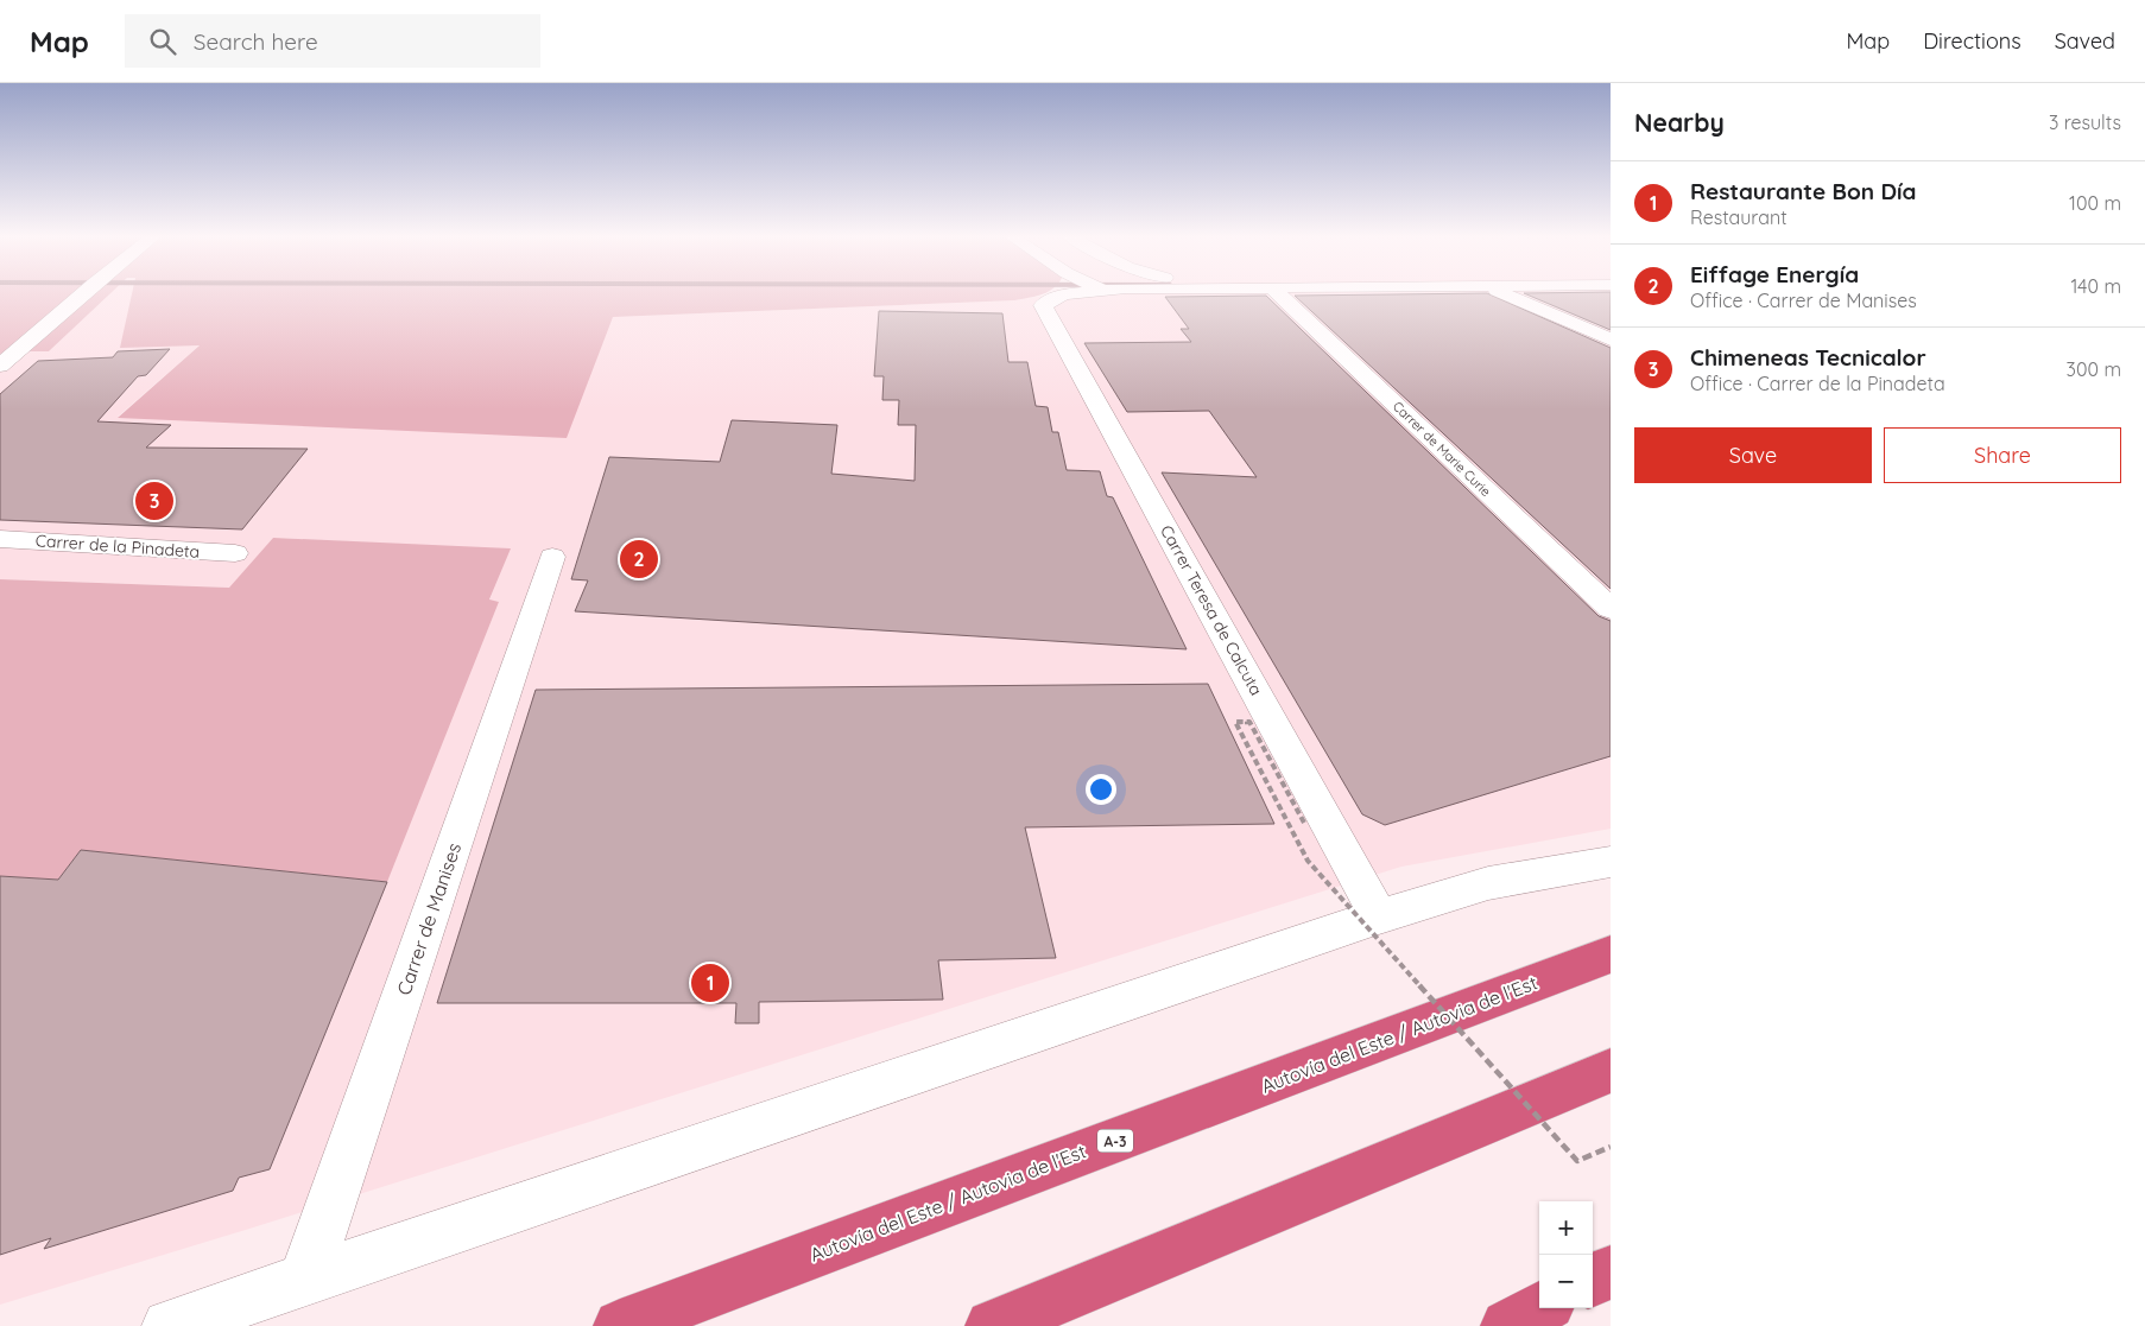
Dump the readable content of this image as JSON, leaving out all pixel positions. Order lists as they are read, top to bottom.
{
  "streets": {
    "highway": ["Autovía del Este / Autovia de l'Est", "A-3"],
    "street": [
      "Carrer de Marie Curie",
      "Carrer de la Pinadeta",
      "Carrer Teresa de Calcuta",
      "Carrer de Manises"
    ]
  },
  "page": {
    "header": "Map",
    "search": "Search here",
    "nav": ["Map", "Directions", "Saved"],
    "heading": ["Nearby", "3 results"],
    "list": [
      {
        "mark": "1",
        "name": "Restaurante Bon Día",
        "note": "Restaurant",
        "value": "100 m"
      },
      {
        "mark": "2",
        "name": "Eiffage Energía",
        "note": "Office · Carrer de Manises",
        "value": "140 m"
      },
      {
        "mark": "3",
        "name": "Chimeneas Tecnicalor",
        "note": "Office · Carrer de la Pinadeta",
        "value": "300 m"
      }
    ],
    "buttons": ["Save", "Share"],
    "pins": ["3", "2", "1"],
    "map_buttons": ["+", "−"]
  }
}
